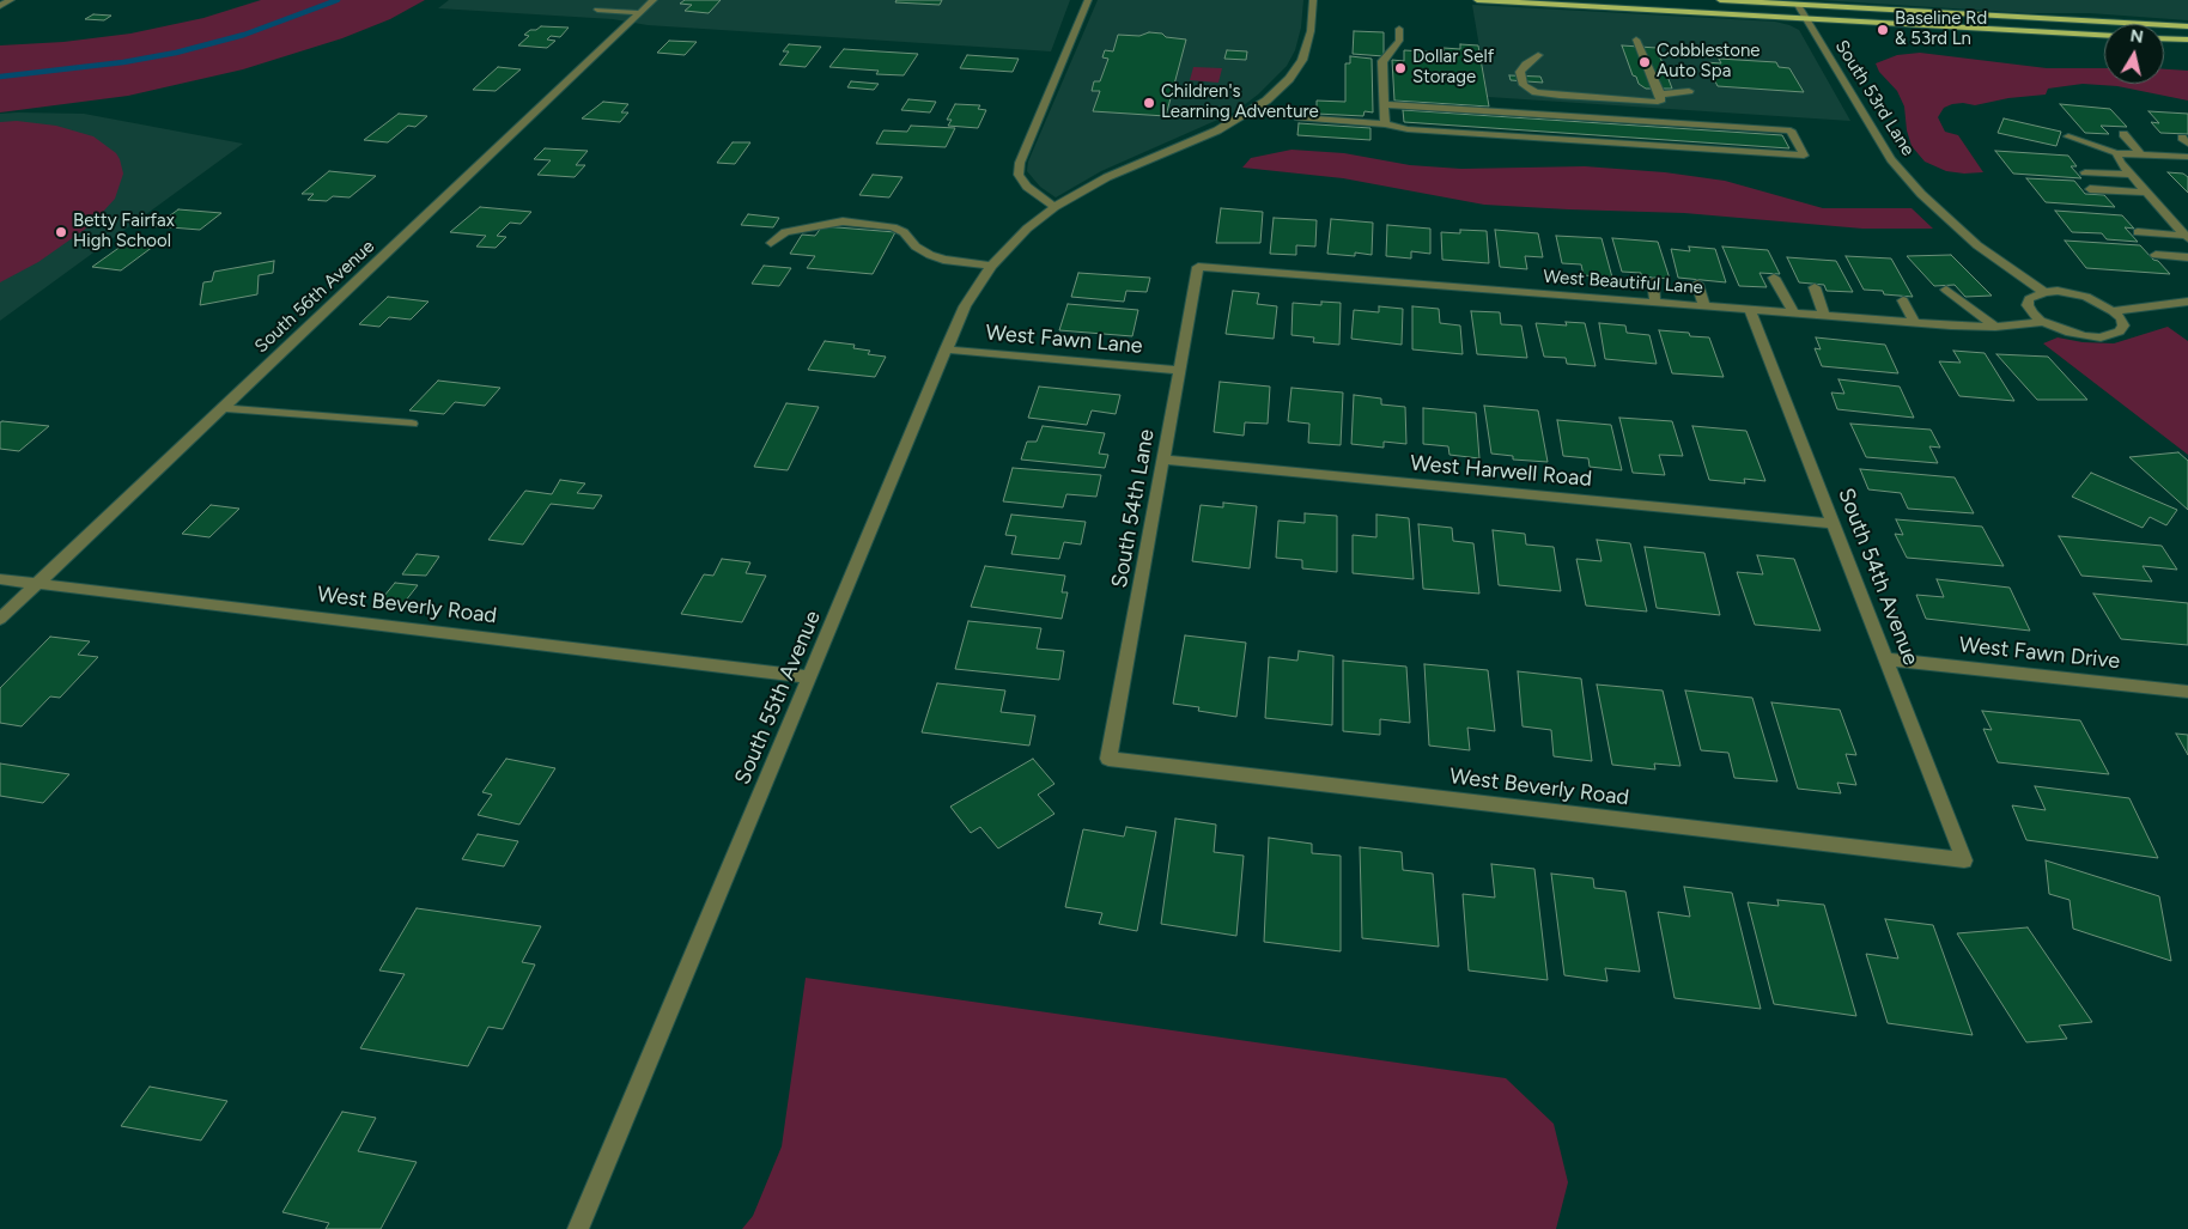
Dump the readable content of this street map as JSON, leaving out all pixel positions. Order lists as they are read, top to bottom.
{
  "streets": {
    "street": [
      "South 53rd Lane",
      "West Beautiful Lane",
      "South 56th Avenue",
      "West Fawn Lane",
      "West Harwell Road",
      "South 54th Lane",
      "South 54th Avenue",
      "West Beverly Road",
      "West Fawn Drive",
      "South 55th Avenue"
    ]
  },
  "crossings": [
    ["West Beautiful Lane", "South 54th Lane"],
    ["West Beautiful Lane", "South 54th Avenue"],
    ["South 56th Avenue", "West Beverly Road"],
    ["West Fawn Lane", "South 54th Lane"],
    ["West Fawn Lane", "South 55th Avenue"],
    ["West Harwell Road", "South 54th Lane"],
    ["West Harwell Road", "South 54th Avenue"],
    ["South 54th Lane", "West Beverly Road"],
    ["South 54th Avenue", "West Beverly Road"],
    ["South 54th Avenue", "West Fawn Drive"],
    ["West Beverly Road", "South 55th Avenue"]
  ],
  "places": [
    "Baseline Rd & 53rd Ln",
    "Cobblestone Auto Spa",
    "Dollar Self Storage",
    "Children's Learning Adventure",
    "Betty Fairfax High School"
  ],
  "north": "top"
}
